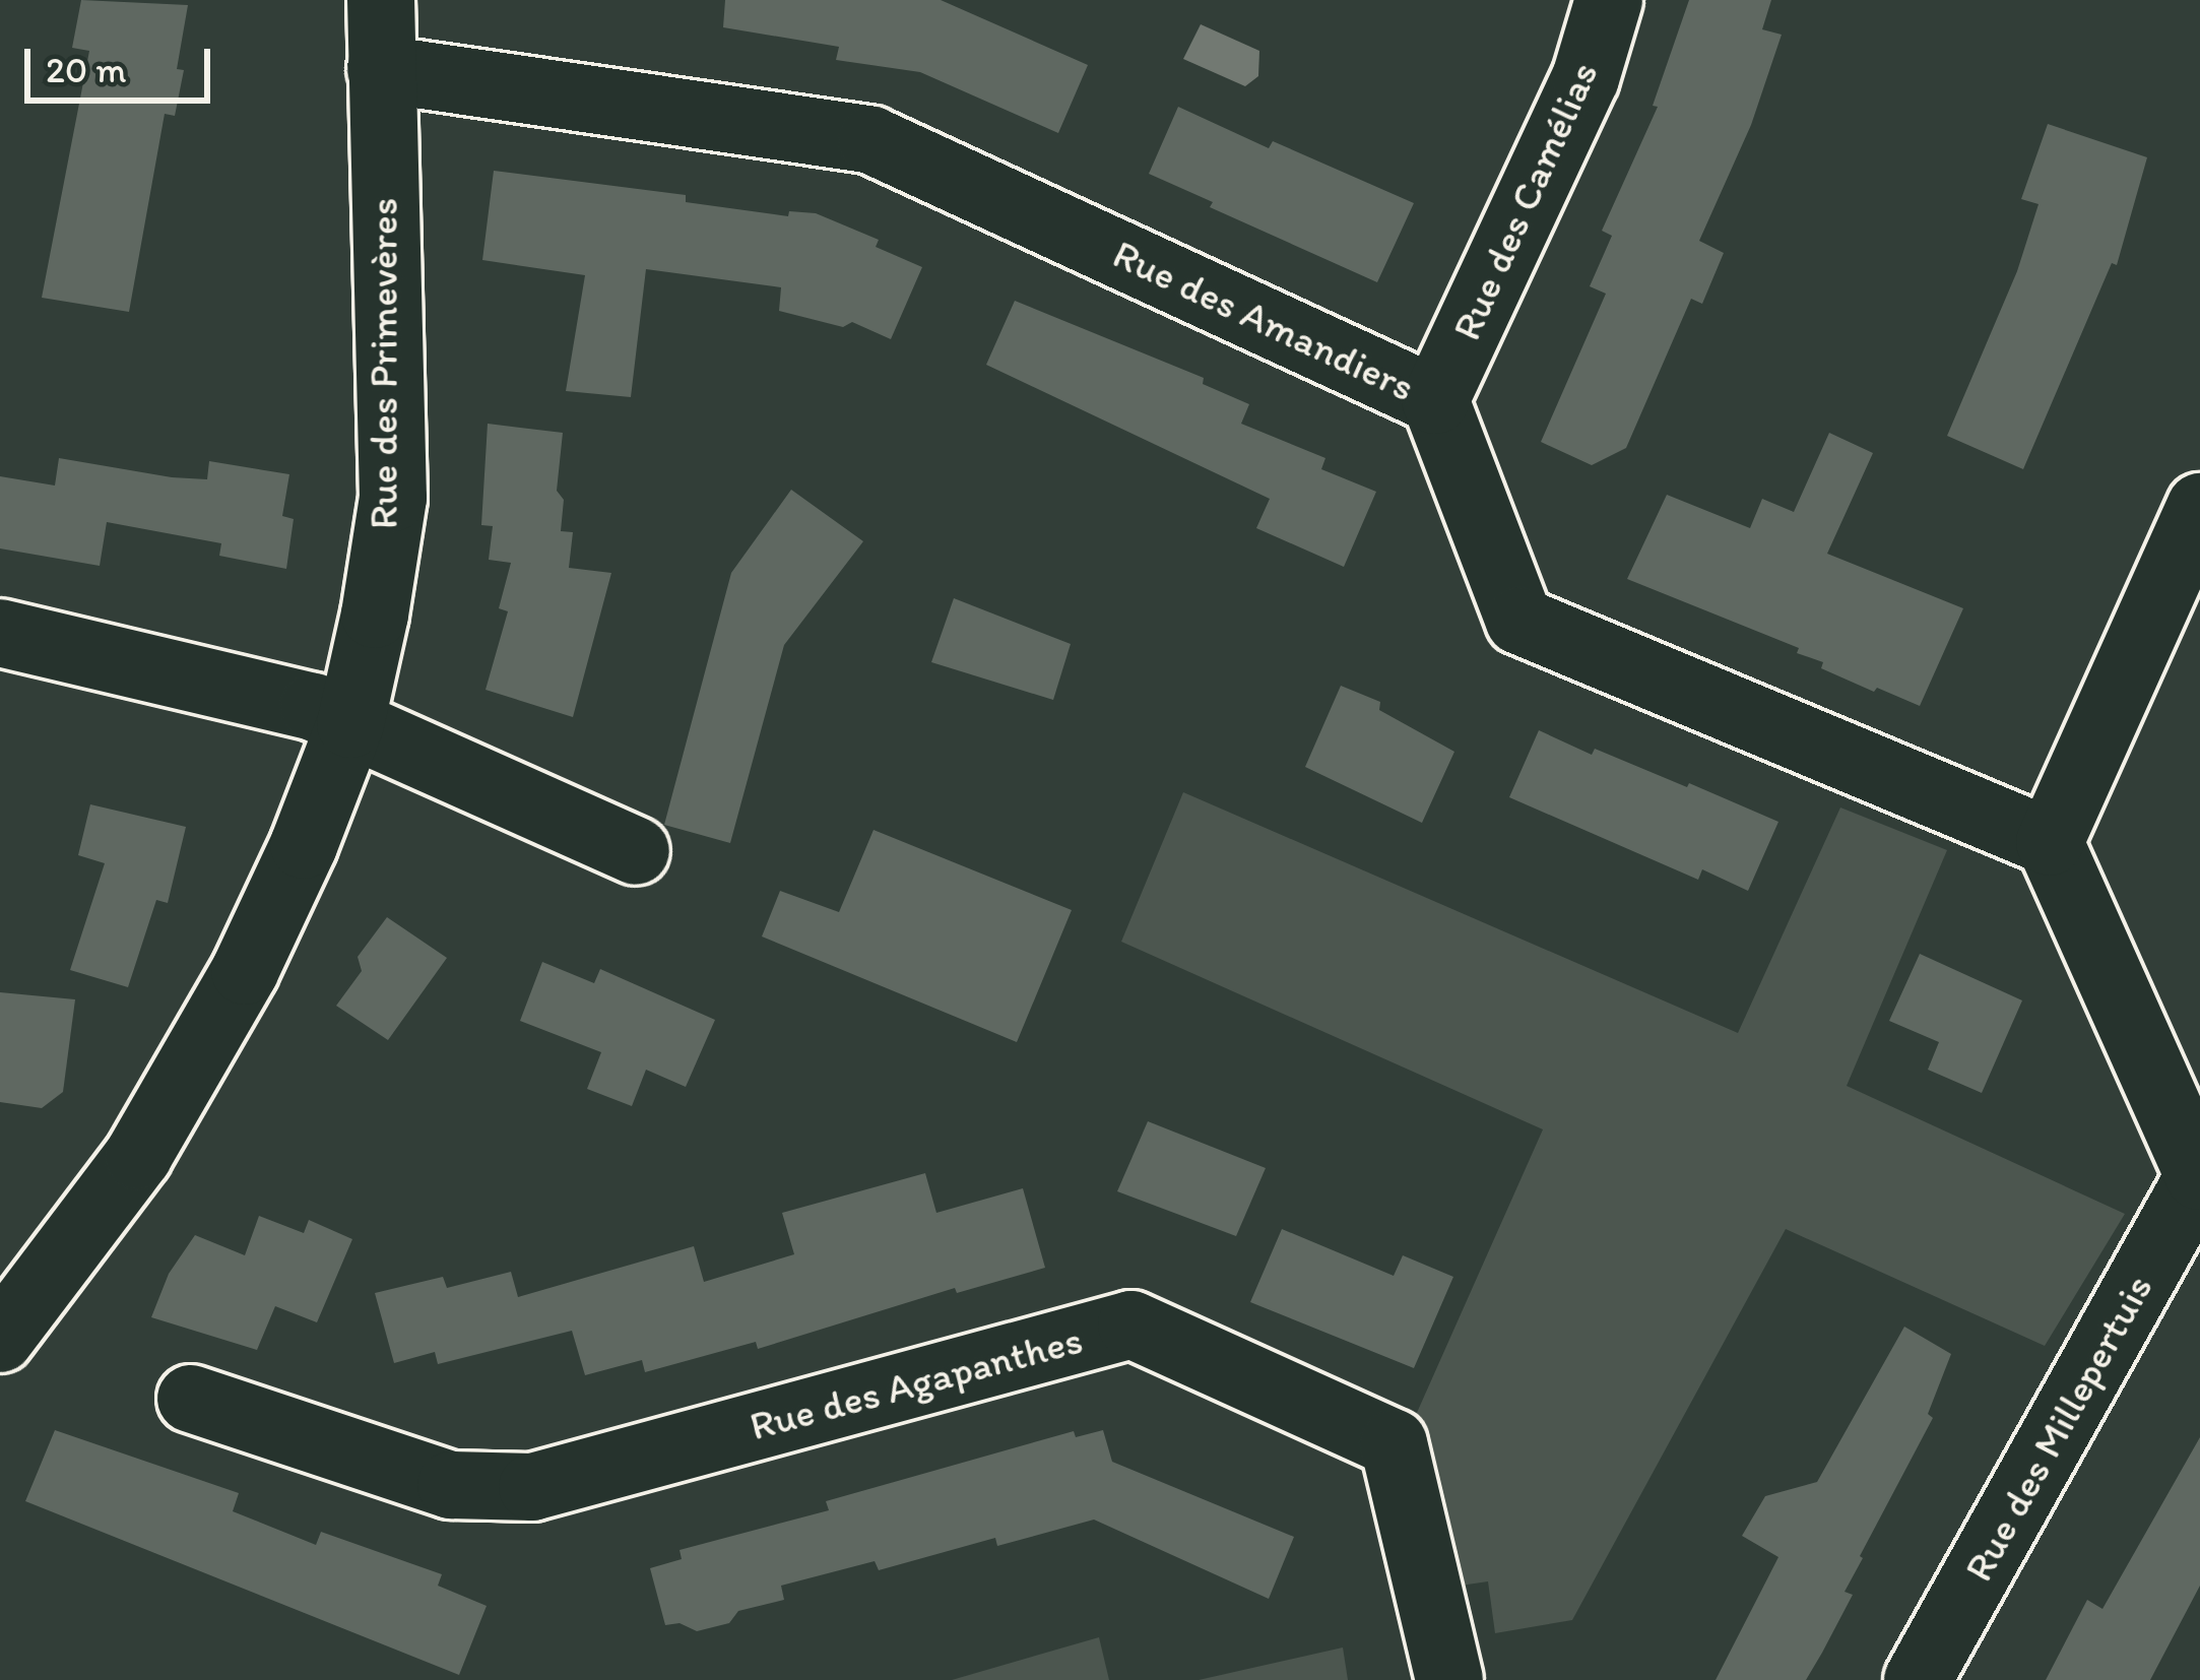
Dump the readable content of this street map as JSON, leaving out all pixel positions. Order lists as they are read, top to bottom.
{
  "streets": {
    "street": [
      "Rue des Camélias",
      "Rue des Amandiers",
      "Rue des Primevères",
      "Rue des Agapanthes",
      "Rue des Millepertuis"
    ]
  },
  "crossings": [
    ["Rue des Camélias", "Rue des Amandiers"],
    ["Rue des Amandiers", "Rue des Primevères"],
    ["Rue des Amandiers", "Rue des Millepertuis"]
  ],
  "scale_bar": "20 m"
}
